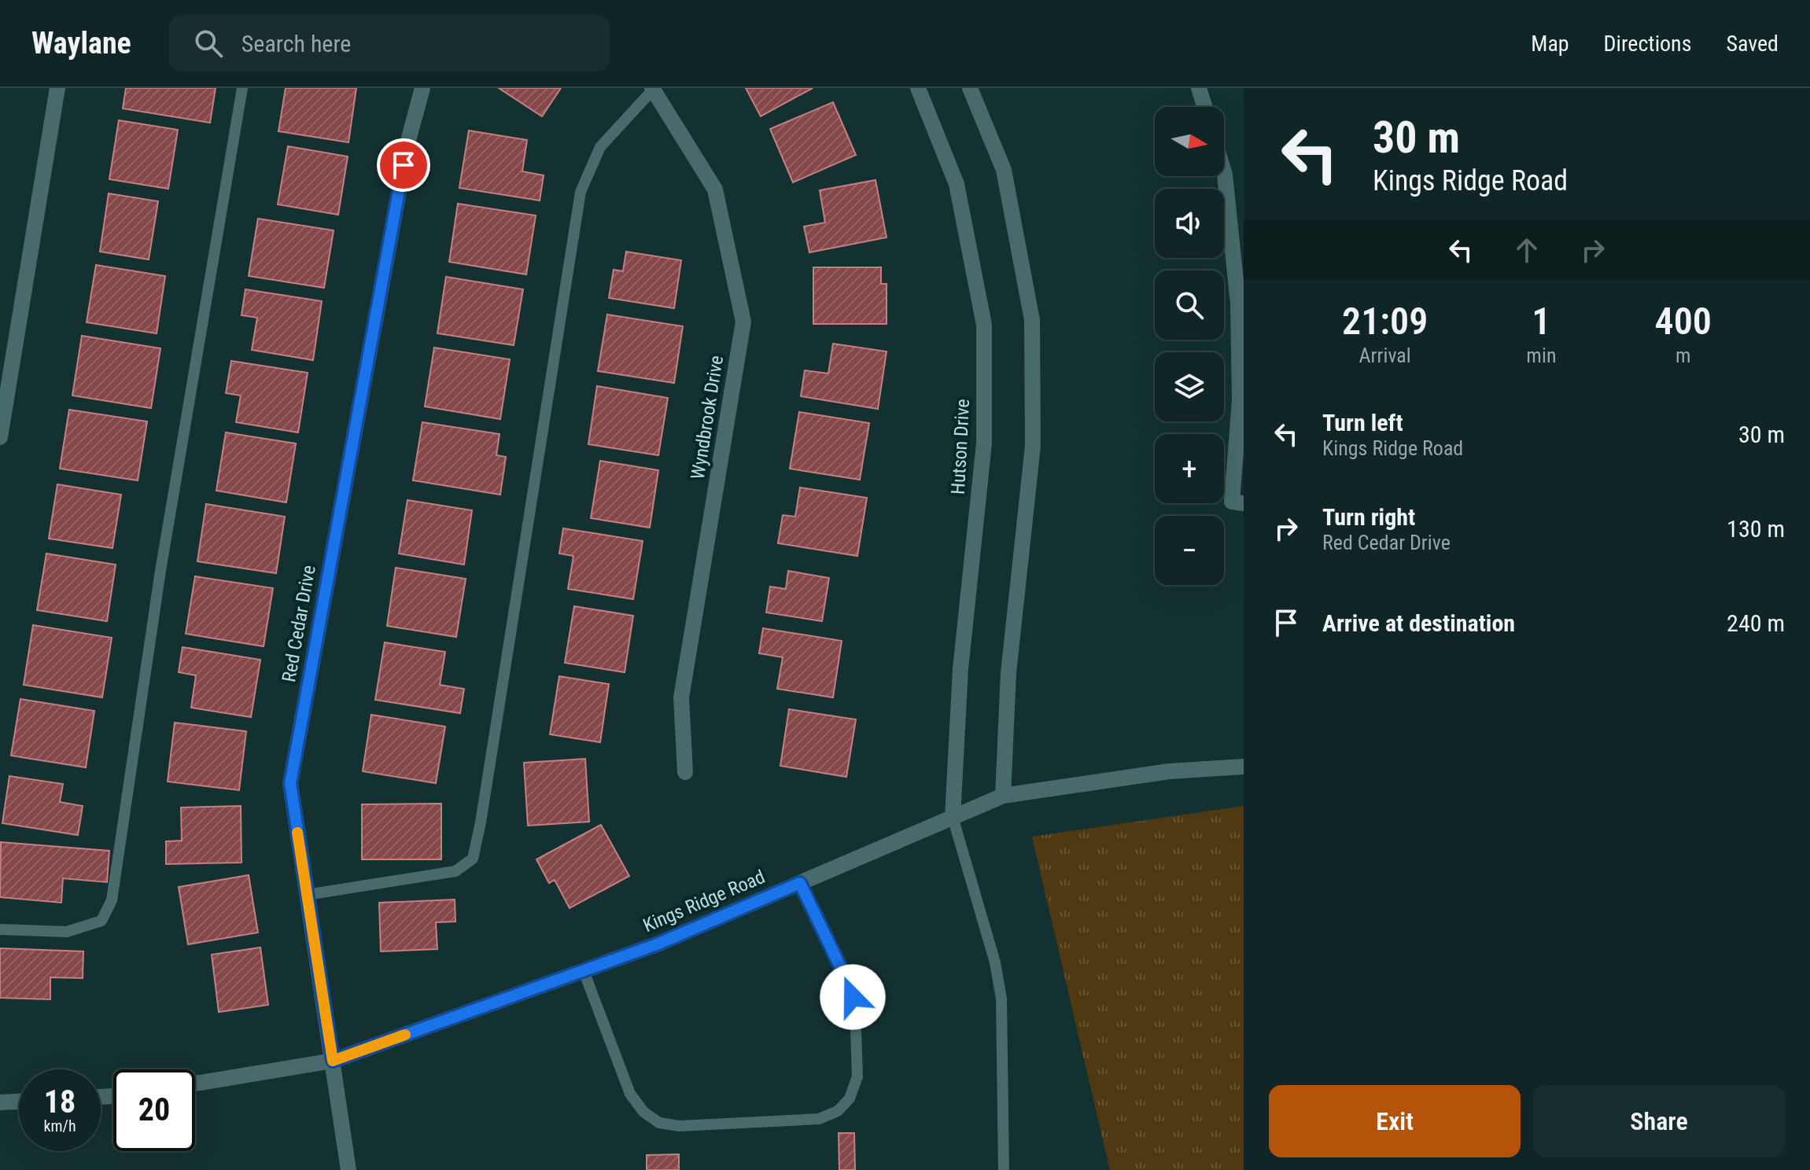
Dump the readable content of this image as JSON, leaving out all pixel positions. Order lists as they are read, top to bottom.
{
  "streets": {
    "street": [
      "Wyndbrook Drive",
      "Hutson Drive",
      "Red Cedar Drive",
      "Kings Ridge Road"
    ]
  },
  "crossings": [
    ["Hutson Drive", "Kings Ridge Road"],
    ["Red Cedar Drive", "Kings Ridge Road"]
  ],
  "north": "right",
  "page": {
    "header": "Waylane",
    "search": "Search here",
    "nav": ["Map", "Directions", "Saved"],
    "turn": ["30 m", "Kings Ridge Road"],
    "map_buttons": ["+", "−"],
    "eta": [
      "21:09",
      "Arrival",
      "1",
      "min",
      "400",
      "m"
    ],
    "list": [
      {
        "name": "Turn left",
        "note": "Kings Ridge Road",
        "value": "30 m"
      },
      {
        "name": "Turn right",
        "note": "Red Cedar Drive",
        "value": "130 m"
      },
      {
        "name": "Arrive at destination",
        "value": "240 m"
      }
    ],
    "speed": "18 km/h",
    "limit": "20",
    "buttons": ["Exit", "Share"]
  }
}
